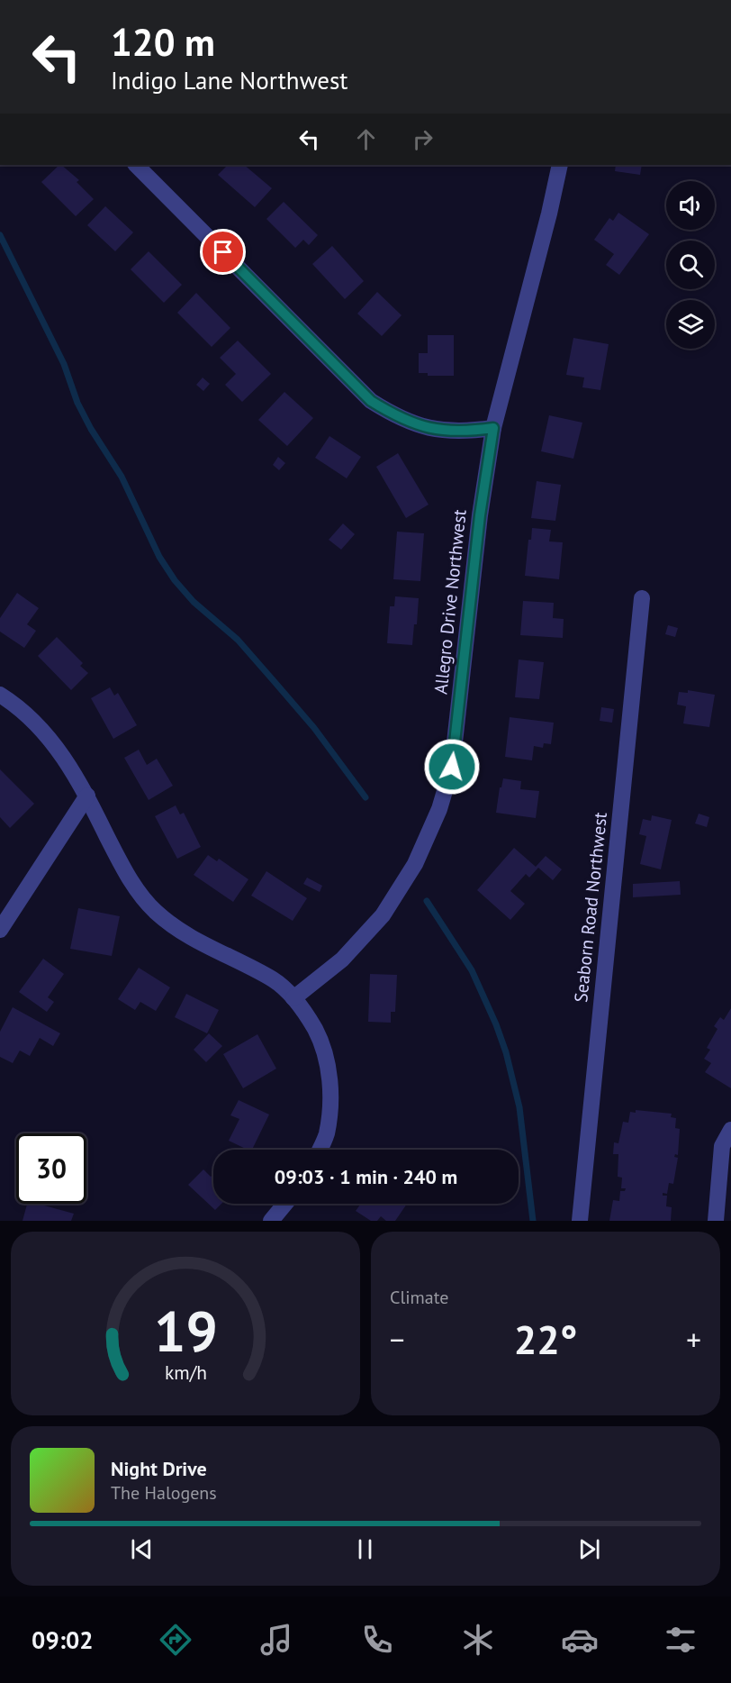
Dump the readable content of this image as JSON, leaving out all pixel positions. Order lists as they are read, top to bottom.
{
  "streets": {
    "street": ["Allegro Drive Northwest", "Seaborn Road Northwest"]
  },
  "page": {
    "turn": ["120 m", "Indigo Lane Northwest"],
    "limit": "30",
    "trip": "09:03 · 1 min · 240 m",
    "tile": "Climate",
    "heat": ["−", "22°", "+"],
    "song": ["Night Drive", "The Halogens"],
    "tabs": "09:02",
    "gauge": ["19", "km/h"]
  }
}
